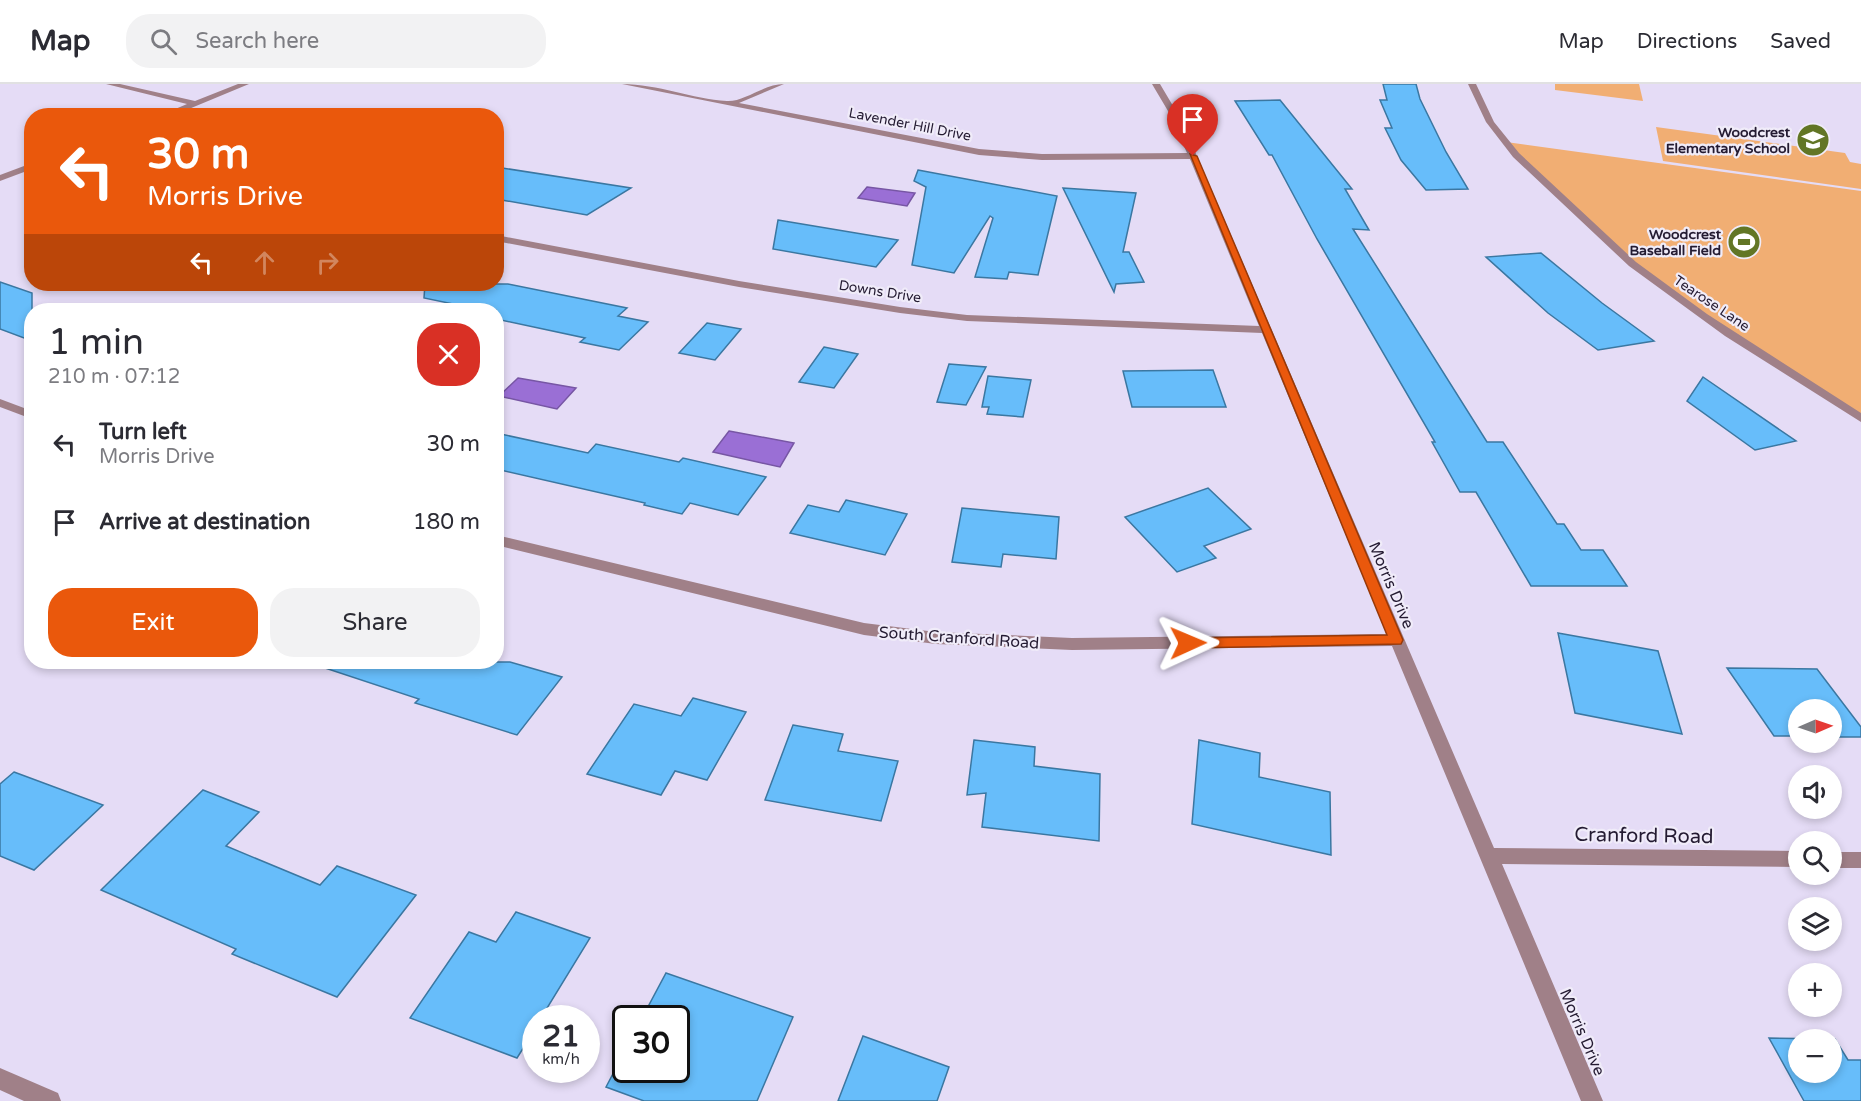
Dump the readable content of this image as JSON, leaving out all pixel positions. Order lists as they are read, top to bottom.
{
  "streets": {
    "street": [
      "Lavender Hill Drive",
      "Downs Drive",
      "Tearose Lane",
      "Morris Drive",
      "South Cranford Road",
      "Cranford Road"
    ]
  },
  "crossings": [
    ["Lavender Hill Drive", "Morris Drive"],
    ["Downs Drive", "Morris Drive"],
    ["Morris Drive", "South Cranford Road"],
    ["Morris Drive", "Cranford Road"]
  ],
  "places": {
    "school or university": ["Woodcrest Elementary School"],
    "sports": ["Woodcrest Baseball Field"]
  },
  "north": "right",
  "page": {
    "header": "Map",
    "search": "Search here",
    "nav": ["Map", "Directions", "Saved"],
    "turn": ["30 m", "Morris Drive"],
    "heading": ["1 min", "210 m · 07:12"],
    "list": [
      {
        "name": "Turn left",
        "note": "Morris Drive",
        "value": "30 m"
      },
      {
        "name": "Arrive at destination",
        "value": "180 m"
      }
    ],
    "buttons": ["Exit", "Share"],
    "map_buttons": ["+", "−"],
    "speed": "21 km/h",
    "limit": "30"
  }
}
